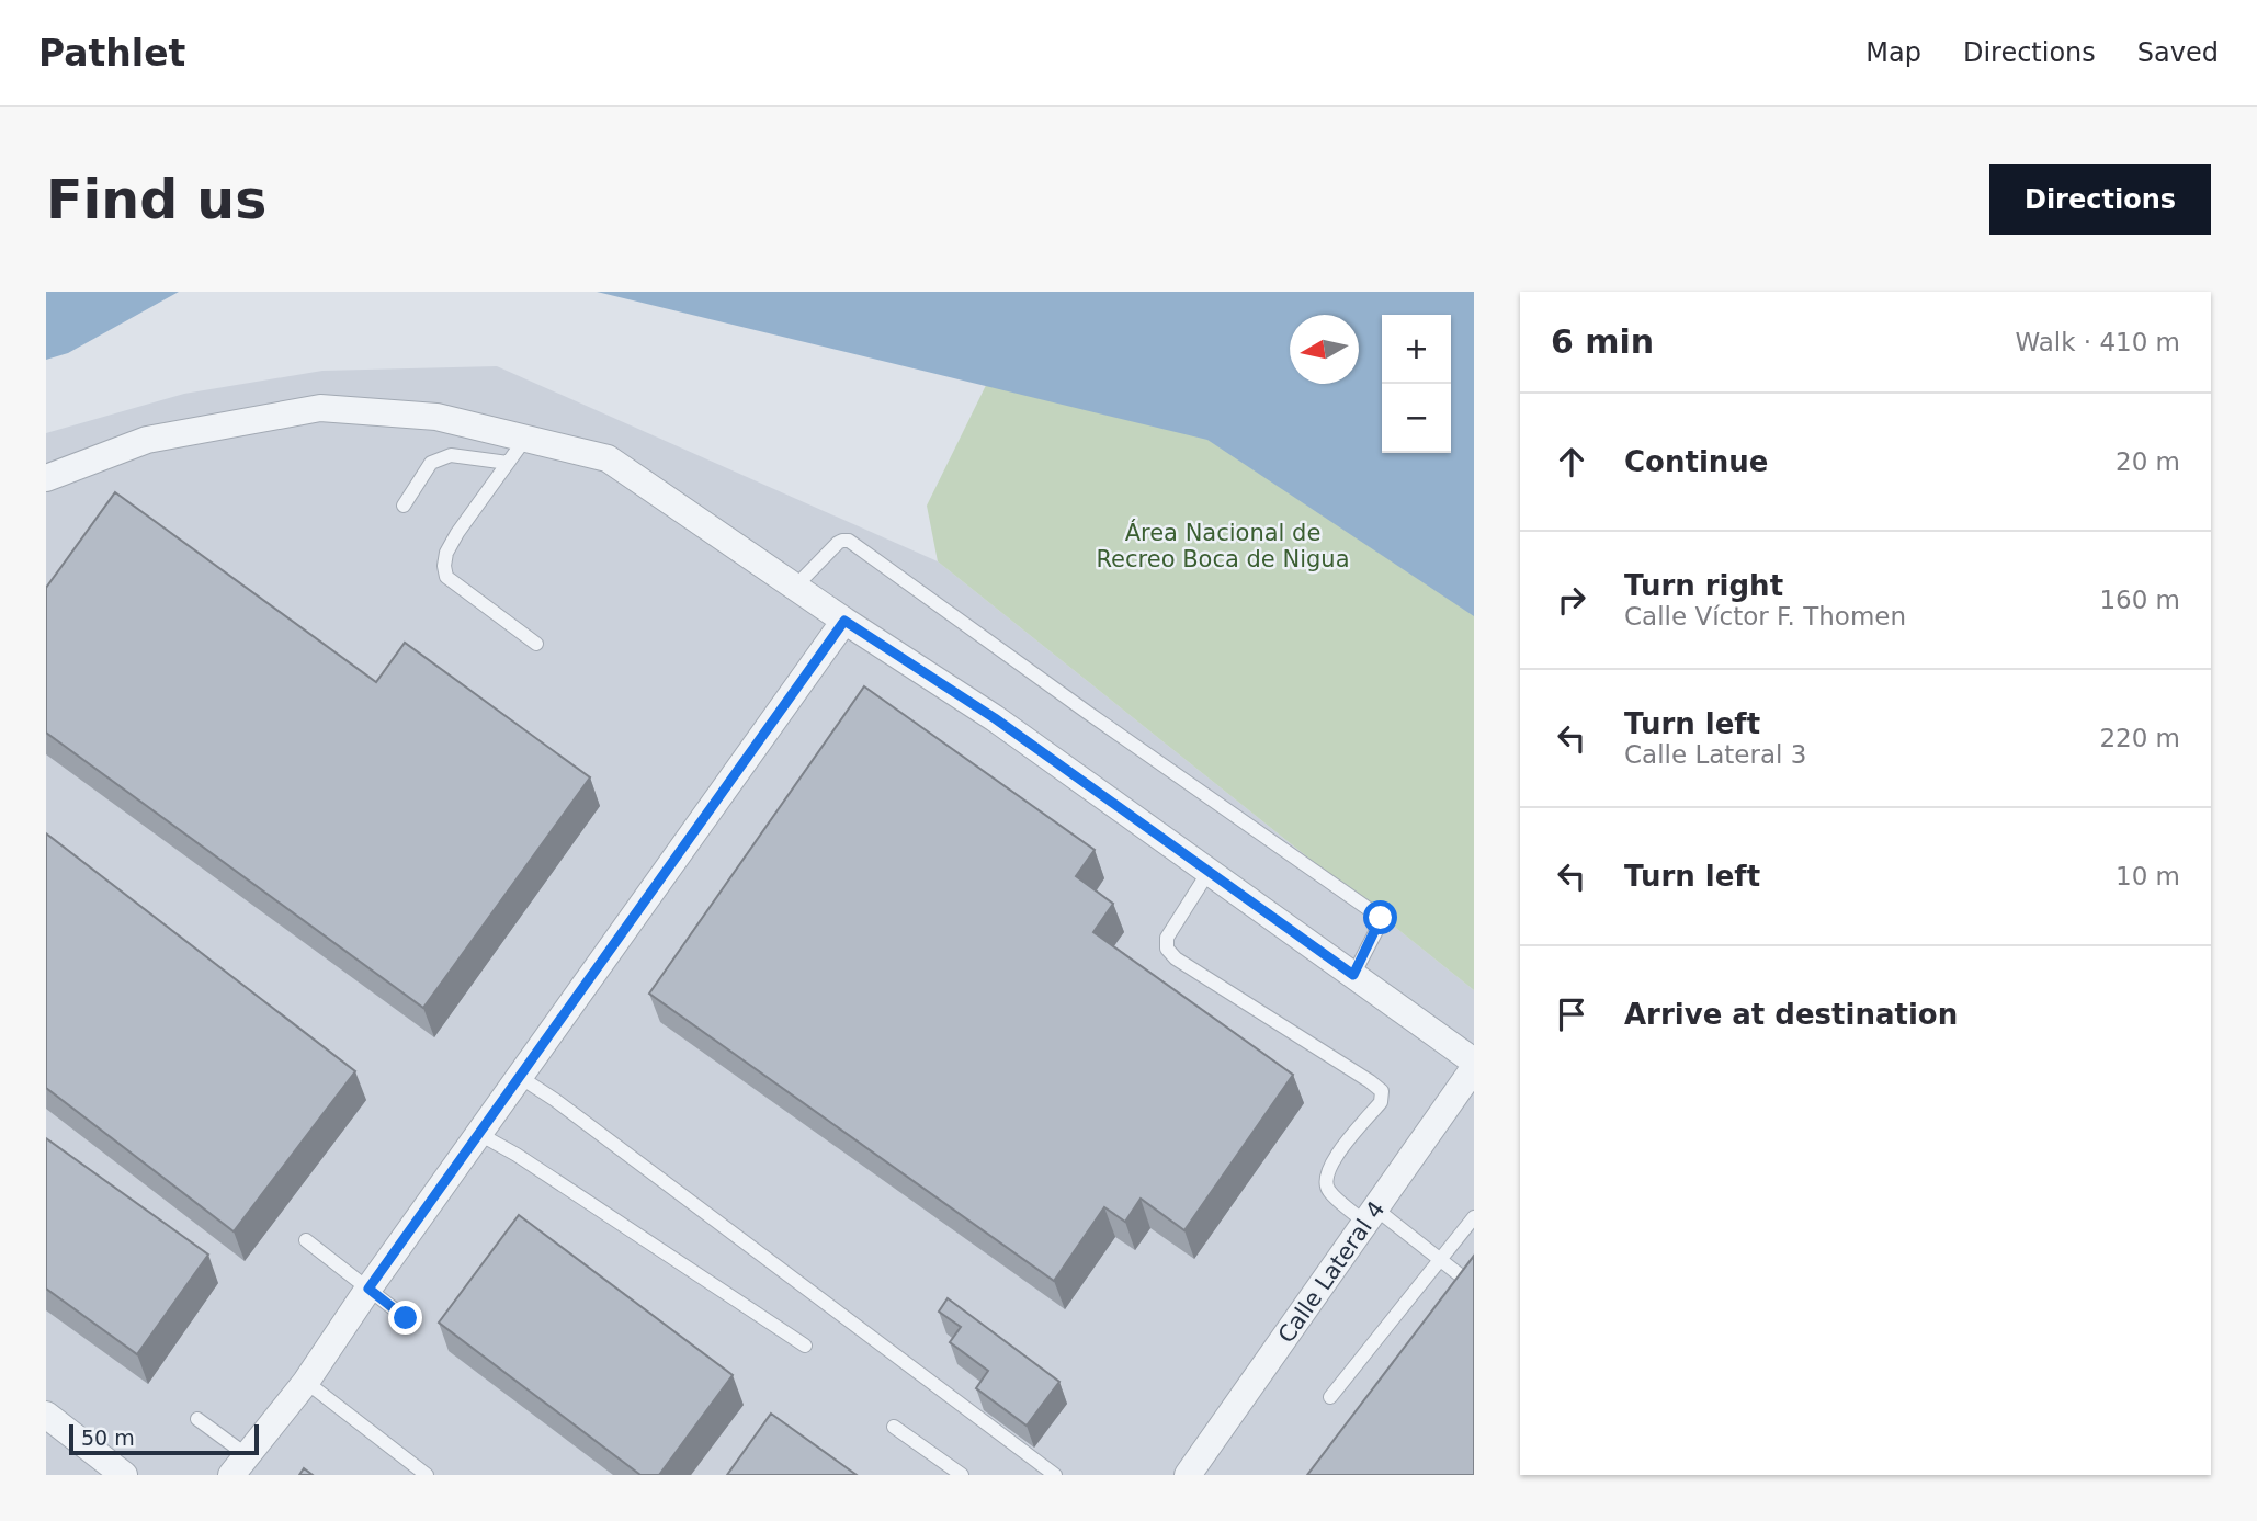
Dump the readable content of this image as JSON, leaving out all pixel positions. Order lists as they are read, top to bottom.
{
  "streets": {
    "street": ["Calle Lateral 4"]
  },
  "parks": ["Área Nacional de Recreo Boca de Nigua"],
  "scale_bar": "50 m",
  "north": "left",
  "page": {
    "header": "Pathlet",
    "nav": ["Map", "Directions", "Saved"],
    "buttons": "Directions",
    "title": "Find us",
    "heading": ["6 min", "Walk · 410 m"],
    "map_buttons": ["+", "−"],
    "list": [
      ["Continue", "20 m"],
      ["Turn right", "Calle Víctor F. Thomen", "160 m"],
      ["Turn left", "Calle Lateral 3", "220 m"],
      ["Turn left", "10 m"],
      "Arrive at destination"
    ],
    "scale": "50 m"
  }
}
